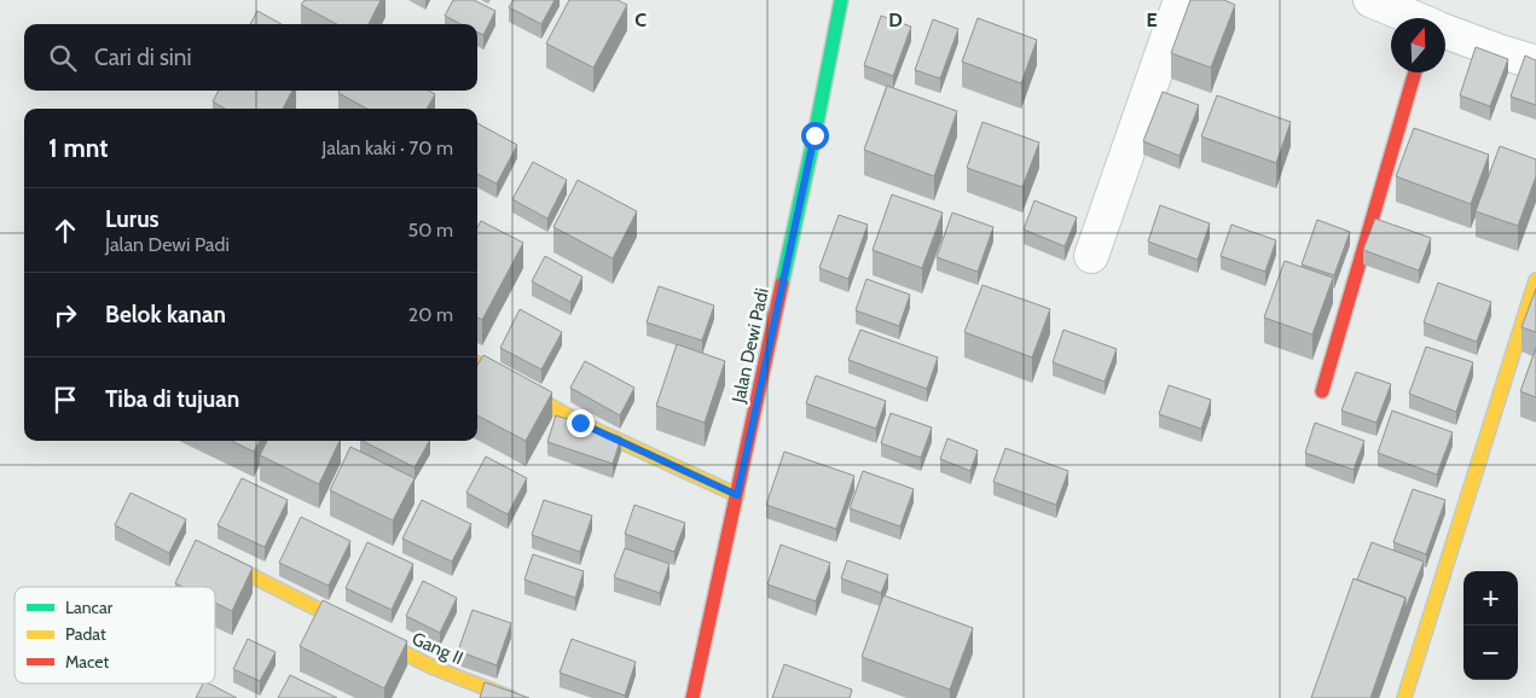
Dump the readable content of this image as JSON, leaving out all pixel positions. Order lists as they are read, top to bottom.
{
  "streets": {
    "street": ["Jalan Dewi Padi", "Gang II"]
  },
  "legend": ["Lancar", "Padat", "Macet"],
  "north": "top",
  "page": {
    "search": "Cari di sini",
    "heading": ["1 mnt", "Jalan kaki · 70 m"],
    "list": [
      ["Lurus", "Jalan Dewi Padi", "50 m"],
      ["Belok kanan", "20 m"],
      "Tiba di tujuan"
    ],
    "map_buttons": ["+", "−"]
  },
  "grid": {
    "columns": ["C", "D", "E"]
  }
}
